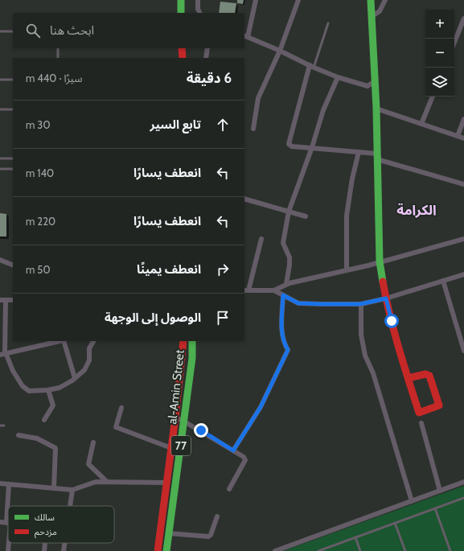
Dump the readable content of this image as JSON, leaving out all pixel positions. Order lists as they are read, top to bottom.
{
  "streets": {
    "street": ["al-Amin Street", "77"]
  },
  "districts": ["الكرامة"],
  "legend": ["سالك", "مزدحم"],
  "page": {
    "map_buttons": ["+", "−"],
    "search": "ابحث هنا",
    "heading": ["6 دقيقة", "سيرًا · 440 m"],
    "list": [
      ["تابع السير", "30 m"],
      ["انعطف يسارًا", "140 m"],
      ["انعطف يسارًا", "220 m"],
      ["انعطف يمينًا", "50 m"],
      "الوصول إلى الوجهة"
    ]
  }
}
